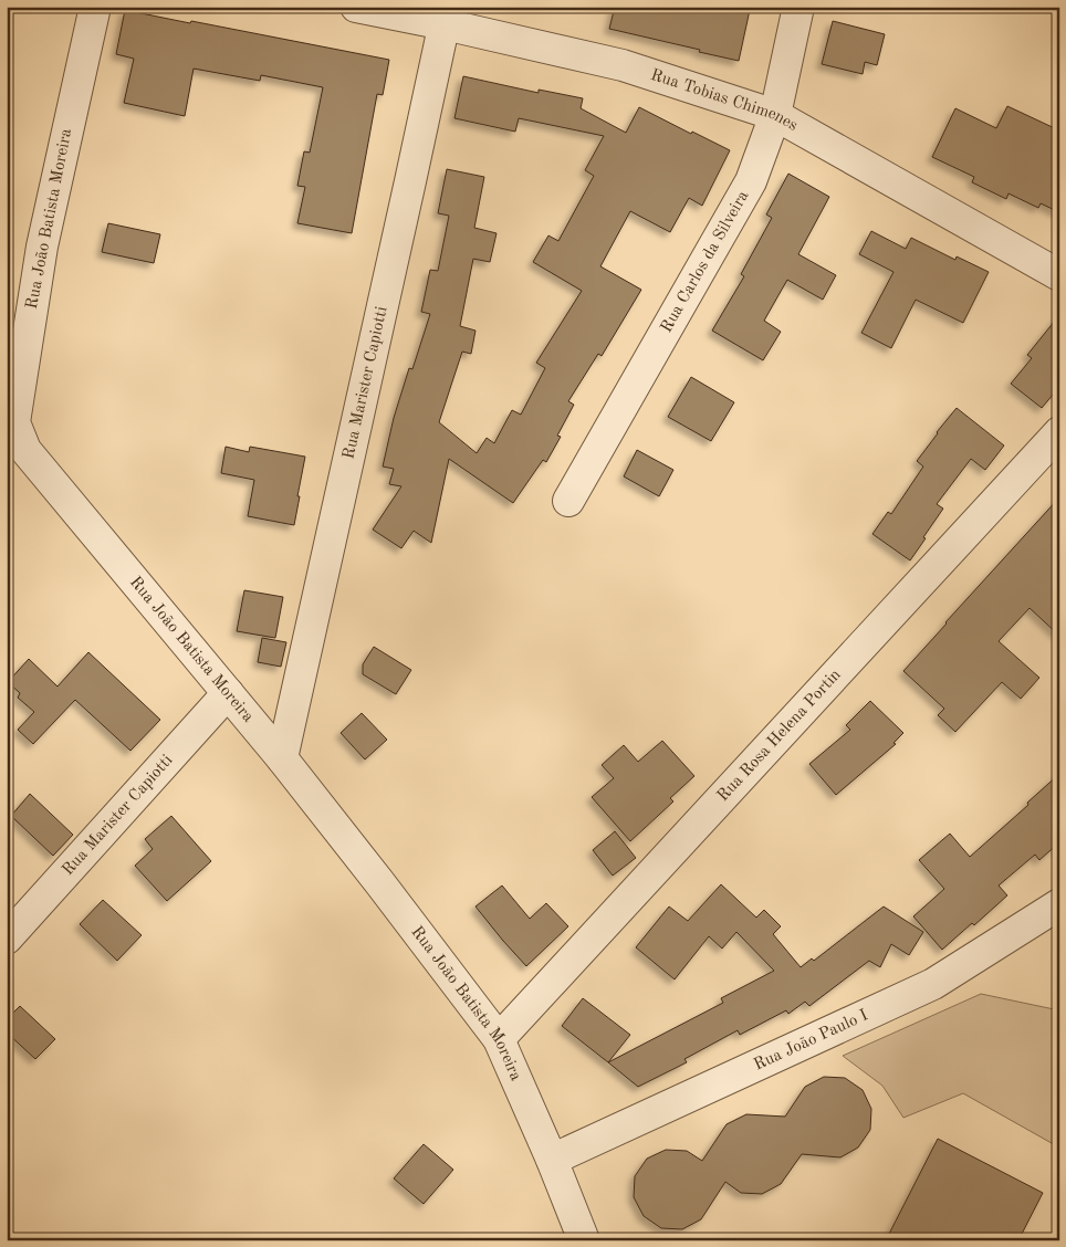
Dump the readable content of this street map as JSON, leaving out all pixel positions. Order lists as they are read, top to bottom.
{
  "streets": {
    "street": [
      "Rua Tobias Chimenes",
      "Rua João Batista Moreira",
      "Rua Carlos da Silveira",
      "Rua Marister Capiotti",
      "Rua Rosa Helena Portin",
      "Rua João Paulo I"
    ]
  },
  "crossings": [
    ["Rua Tobias Chimenes", "Rua Carlos da Silveira"],
    ["Rua Tobias Chimenes", "Rua Marister Capiotti"],
    ["Rua João Batista Moreira", "Rua Marister Capiotti"],
    ["Rua João Batista Moreira", "Rua Rosa Helena Portin"],
    ["Rua João Batista Moreira", "Rua João Paulo I"]
  ]
}
